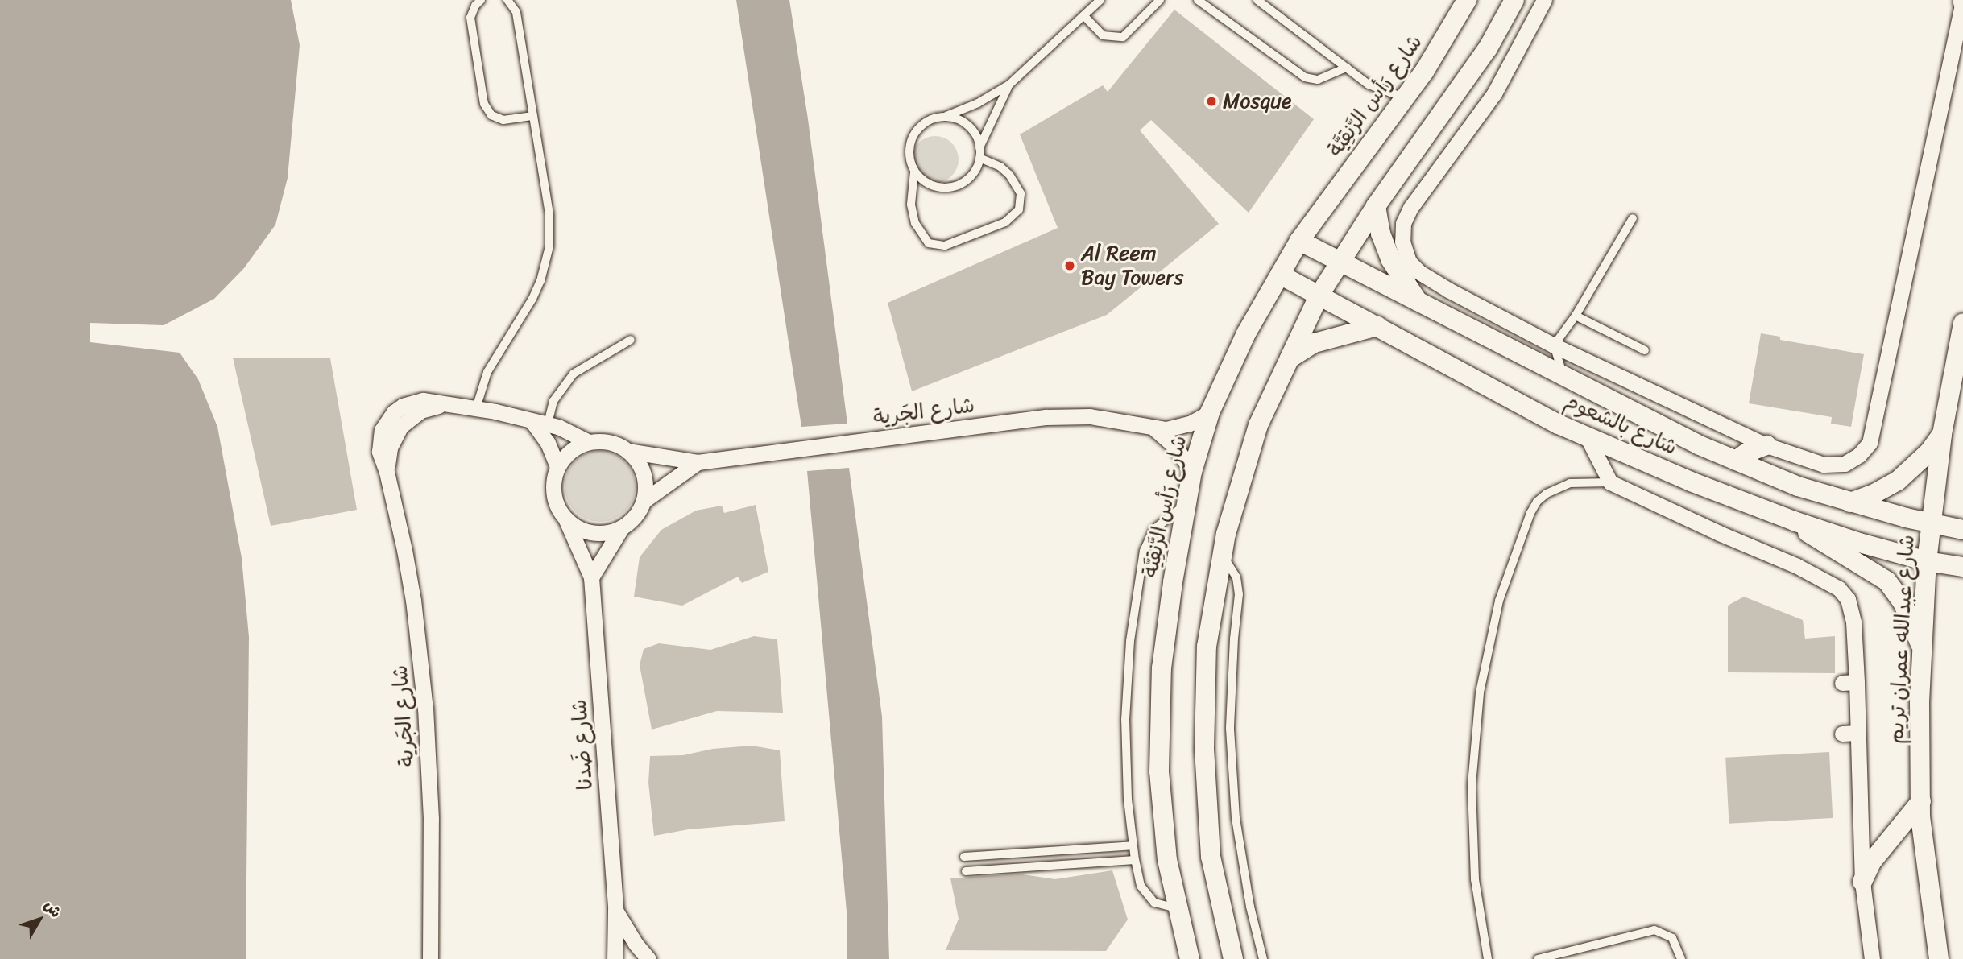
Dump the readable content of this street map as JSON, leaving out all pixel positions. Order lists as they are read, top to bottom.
{
  "streets": {
    "street": [
      "شارع رَأس الرَّنقِيَّة",
      "شارع الجَرية",
      "شارع بالشعوم",
      "شارع عبدالله عمران تريم",
      "شارع ضَدنا"
    ]
  },
  "crossings": [
    ["شارع رَأس الرَّنقِيَّة", "شارع الجَرية"],
    ["شارع رَأس الرَّنقِيَّة", "شارع بالشعوم"],
    ["شارع الجَرية", "شارع ضَدنا"],
    ["شارع بالشعوم", "شارع عبدالله عمران تريم"]
  ],
  "places": ["Mosque", "Al Reem Bay Towers"],
  "north": "top right"
}
